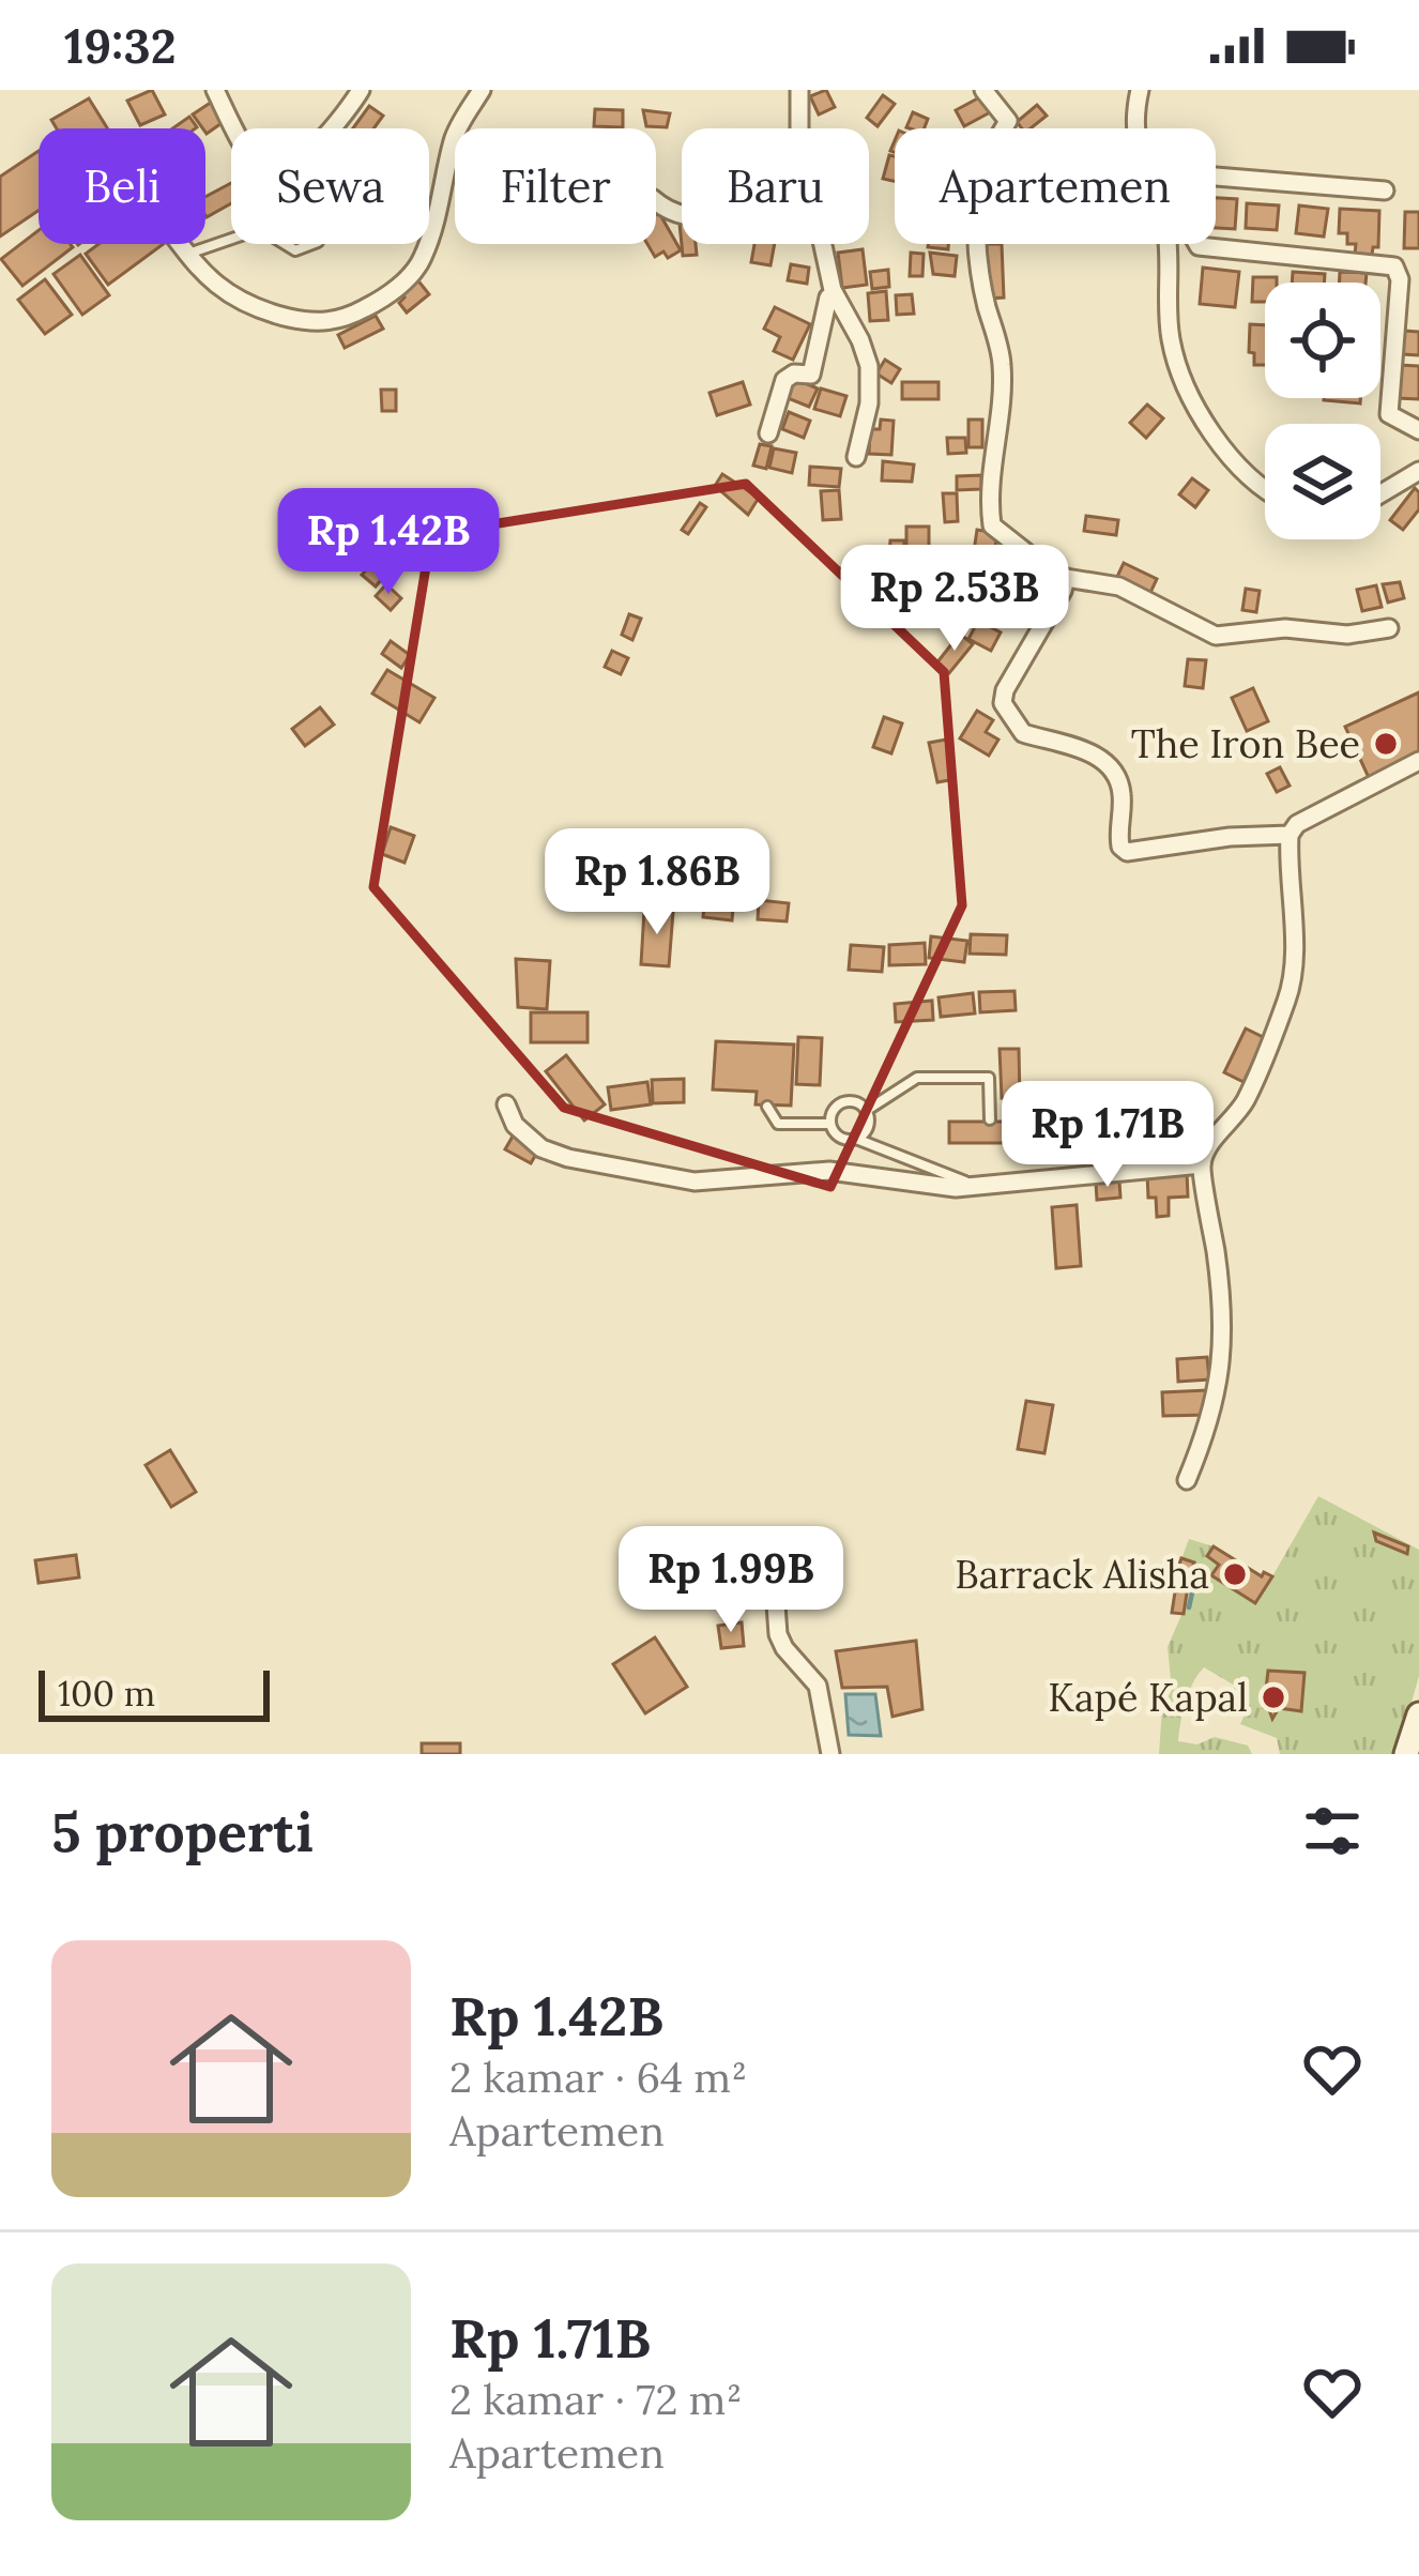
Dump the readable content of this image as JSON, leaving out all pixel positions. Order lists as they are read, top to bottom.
{
  "places": ["The Iron Bee", "Barrack Alisha", "Kapé Kapal"],
  "scale_bar": "100 m",
  "page": {
    "status": "19:32",
    "chip": [
      "Beli",
      "Sewa",
      "Filter",
      "Baru",
      "Apartemen"
    ],
    "price": [
      "Rp 1.42B",
      "Rp 2.53B",
      "Rp 1.86B",
      "Rp 1.71B",
      "Rp 1.99B"
    ],
    "scale": "100 m",
    "heading": "5 properti",
    "list": [
      {
        "name": "Rp 1.42B",
        "note": "2 kamar · 64 m² · Apartemen"
      },
      {
        "name": "Rp 1.71B",
        "note": "2 kamar · 72 m² · Apartemen"
      }
    ]
  }
}
